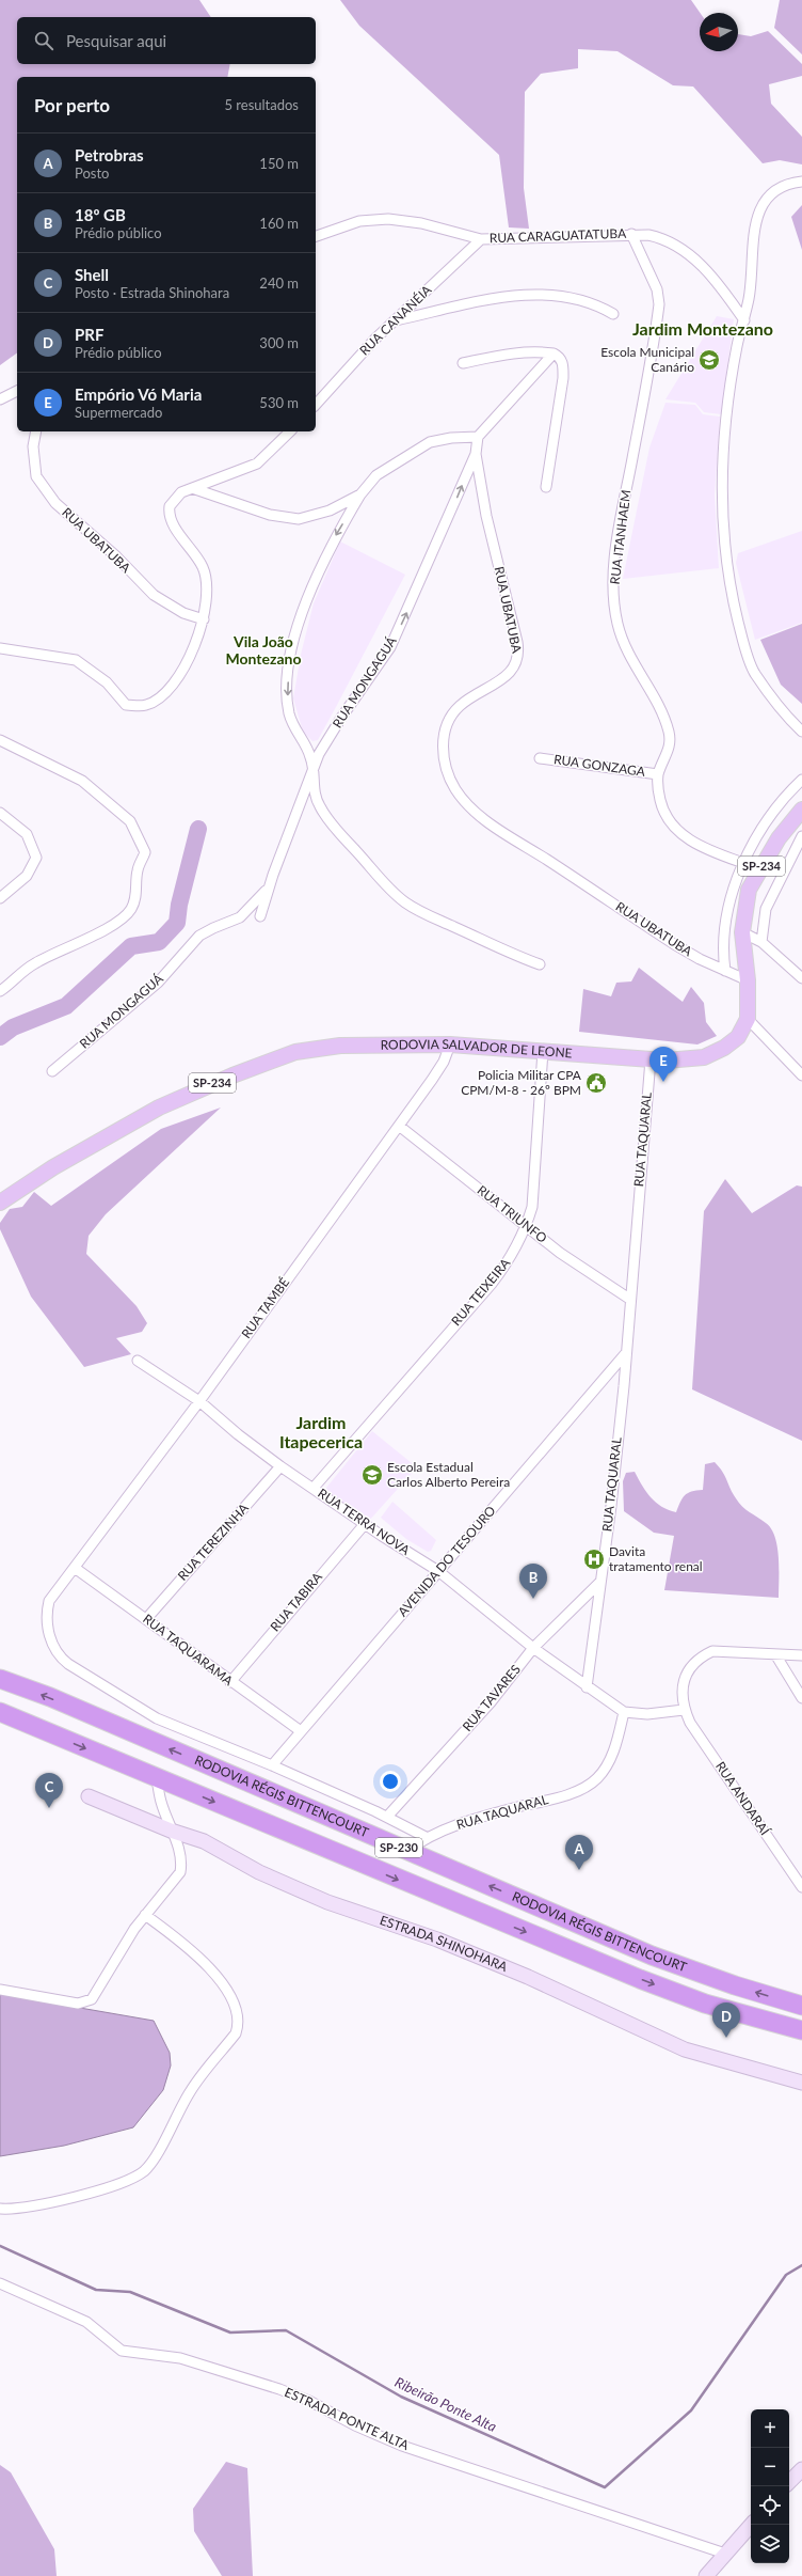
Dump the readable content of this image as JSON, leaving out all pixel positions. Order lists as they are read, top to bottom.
{
  "streets": {
    "highway": ["RODOVIA RÉGIS BITTENCOURT", "SP-230"],
    "main road": ["SP-234", "RODOVIA SALVADOR DE LEONE"],
    "street": [
      "RUA CARAGUATATUBA",
      "RUA CANANÉIA",
      "RUA ITANHAEM",
      "RUA UBATUBA",
      "RUA MONGAGUÁ",
      "RUA GONZAGA",
      "RUA TAQUARAL",
      "RUA TRIUNFO",
      "RUA TEIXEIRA",
      "RUA TAMBÉ",
      "RUA TERRA NOVA",
      "RUA TEREZINHA",
      "AVENIDA DO TESOURO",
      "RUA TABIRA",
      "RUA TAQUARAMA",
      "RUA TAVARES",
      "RUA ANDARAÍ",
      "ESTRADA SHINOHARA",
      "ESTRADA PONTE ALTA"
    ]
  },
  "crossings": [
    ["RUA CARAGUATATUBA", "RUA CANANÉIA"],
    ["RUA CARAGUATATUBA", "RUA ITANHAEM"],
    ["RUA ITANHAEM", "RUA GONZAGA"],
    ["RUA UBATUBA", "RUA MONGAGUÁ"],
    ["RUA UBATUBA", "RODOVIA SALVADOR DE LEONE"],
    ["RODOVIA SALVADOR DE LEONE", "RUA TAQUARAL"],
    ["RODOVIA SALVADOR DE LEONE", "RUA TEIXEIRA"],
    ["RODOVIA SALVADOR DE LEONE", "RUA TAMBÉ"],
    ["RUA TAQUARAL", "RUA TRIUNFO"],
    ["RUA TAQUARAL", "RUA TAMBÉ"],
    ["RUA TAQUARAL", "RUA TERRA NOVA"],
    ["RUA TAQUARAL", "AVENIDA DO TESOURO"],
    ["RUA TAQUARAL", "RUA TAVARES"],
    ["RUA TAQUARAL", "RODOVIA RÉGIS BITTENCOURT"],
    ["RUA TRIUNFO", "RUA TEIXEIRA"],
    ["RUA TRIUNFO", "RUA TAMBÉ"],
    ["RUA TEIXEIRA", "RUA TERRA NOVA"],
    ["RUA TAMBÉ", "RUA TERRA NOVA"],
    ["RUA TAMBÉ", "AVENIDA DO TESOURO"],
    ["RUA TAMBÉ", "RUA TAQUARAMA"],
    ["RUA TAMBÉ", "RUA TAVARES"],
    ["RUA TERRA NOVA", "RUA TEREZINHA"],
    ["RUA TERRA NOVA", "AVENIDA DO TESOURO"],
    ["RUA TERRA NOVA", "RUA TABIRA"],
    ["RUA TERRA NOVA", "RUA TAVARES"],
    ["RUA TEREZINHA", "RUA TAQUARAMA"],
    ["AVENIDA DO TESOURO", "RUA TAQUARAMA"],
    ["RUA TABIRA", "RUA TAQUARAMA"]
  ],
  "one_way": ["RUA MONGAGUÁ"],
  "districts": ["Jardim Montezano", "Vila João Montezano", "Jardim Itapecerica"],
  "water": ["Ribeirão Ponte Alta"],
  "places": {
    "school or university": ["Escola Municipal Canário", "Escola Estadual Carlos Alberto Pereira"],
    "public building": ["Policia Militar CPA CPM/M-8 - 26º BPM"],
    "hospital": ["Davita tratamento renal"]
  },
  "north": "left",
  "page": {
    "search": "Pesquisar aqui",
    "heading": ["Por perto", "5 resultados"],
    "list": [
      {
        "mark": "A",
        "name": "Petrobras",
        "note": "Posto",
        "value": "150 m"
      },
      {
        "mark": "B",
        "name": "18º GB",
        "note": "Prédio público",
        "value": "160 m"
      },
      {
        "mark": "C",
        "name": "Shell",
        "note": "Posto · Estrada Shinohara",
        "value": "240 m"
      },
      {
        "mark": "D",
        "name": "PRF",
        "note": "Prédio público",
        "value": "300 m"
      },
      {
        "mark": "E",
        "name": "Empório Vó Maria",
        "note": "Supermercado",
        "value": "530 m"
      }
    ],
    "pins": [
      "E",
      "B",
      "C",
      "A",
      "D"
    ],
    "map_buttons": ["+", "−"]
  }
}
